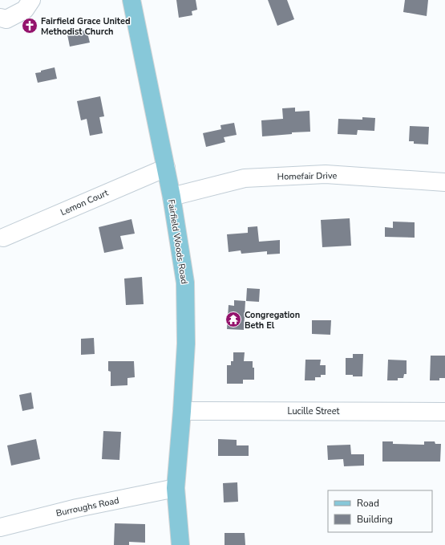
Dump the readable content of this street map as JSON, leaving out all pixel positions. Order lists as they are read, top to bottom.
{
  "streets": {
    "main road": ["Fairfield Woods Road"],
    "street": [
      "Homefair Drive",
      "Lemon Court",
      "Lucille Street",
      "Burroughs Road"
    ]
  },
  "crossings": [
    ["Homefair Drive", "Fairfield Woods Road"],
    ["Lemon Court", "Fairfield Woods Road"],
    ["Fairfield Woods Road", "Lucille Street"],
    ["Fairfield Woods Road", "Burroughs Road"]
  ],
  "places": {
    "church": ["Fairfield Grace United Methodist Church"],
    "temple": ["Congregation Beth El"]
  },
  "legend": ["Road", "Building"]
}
